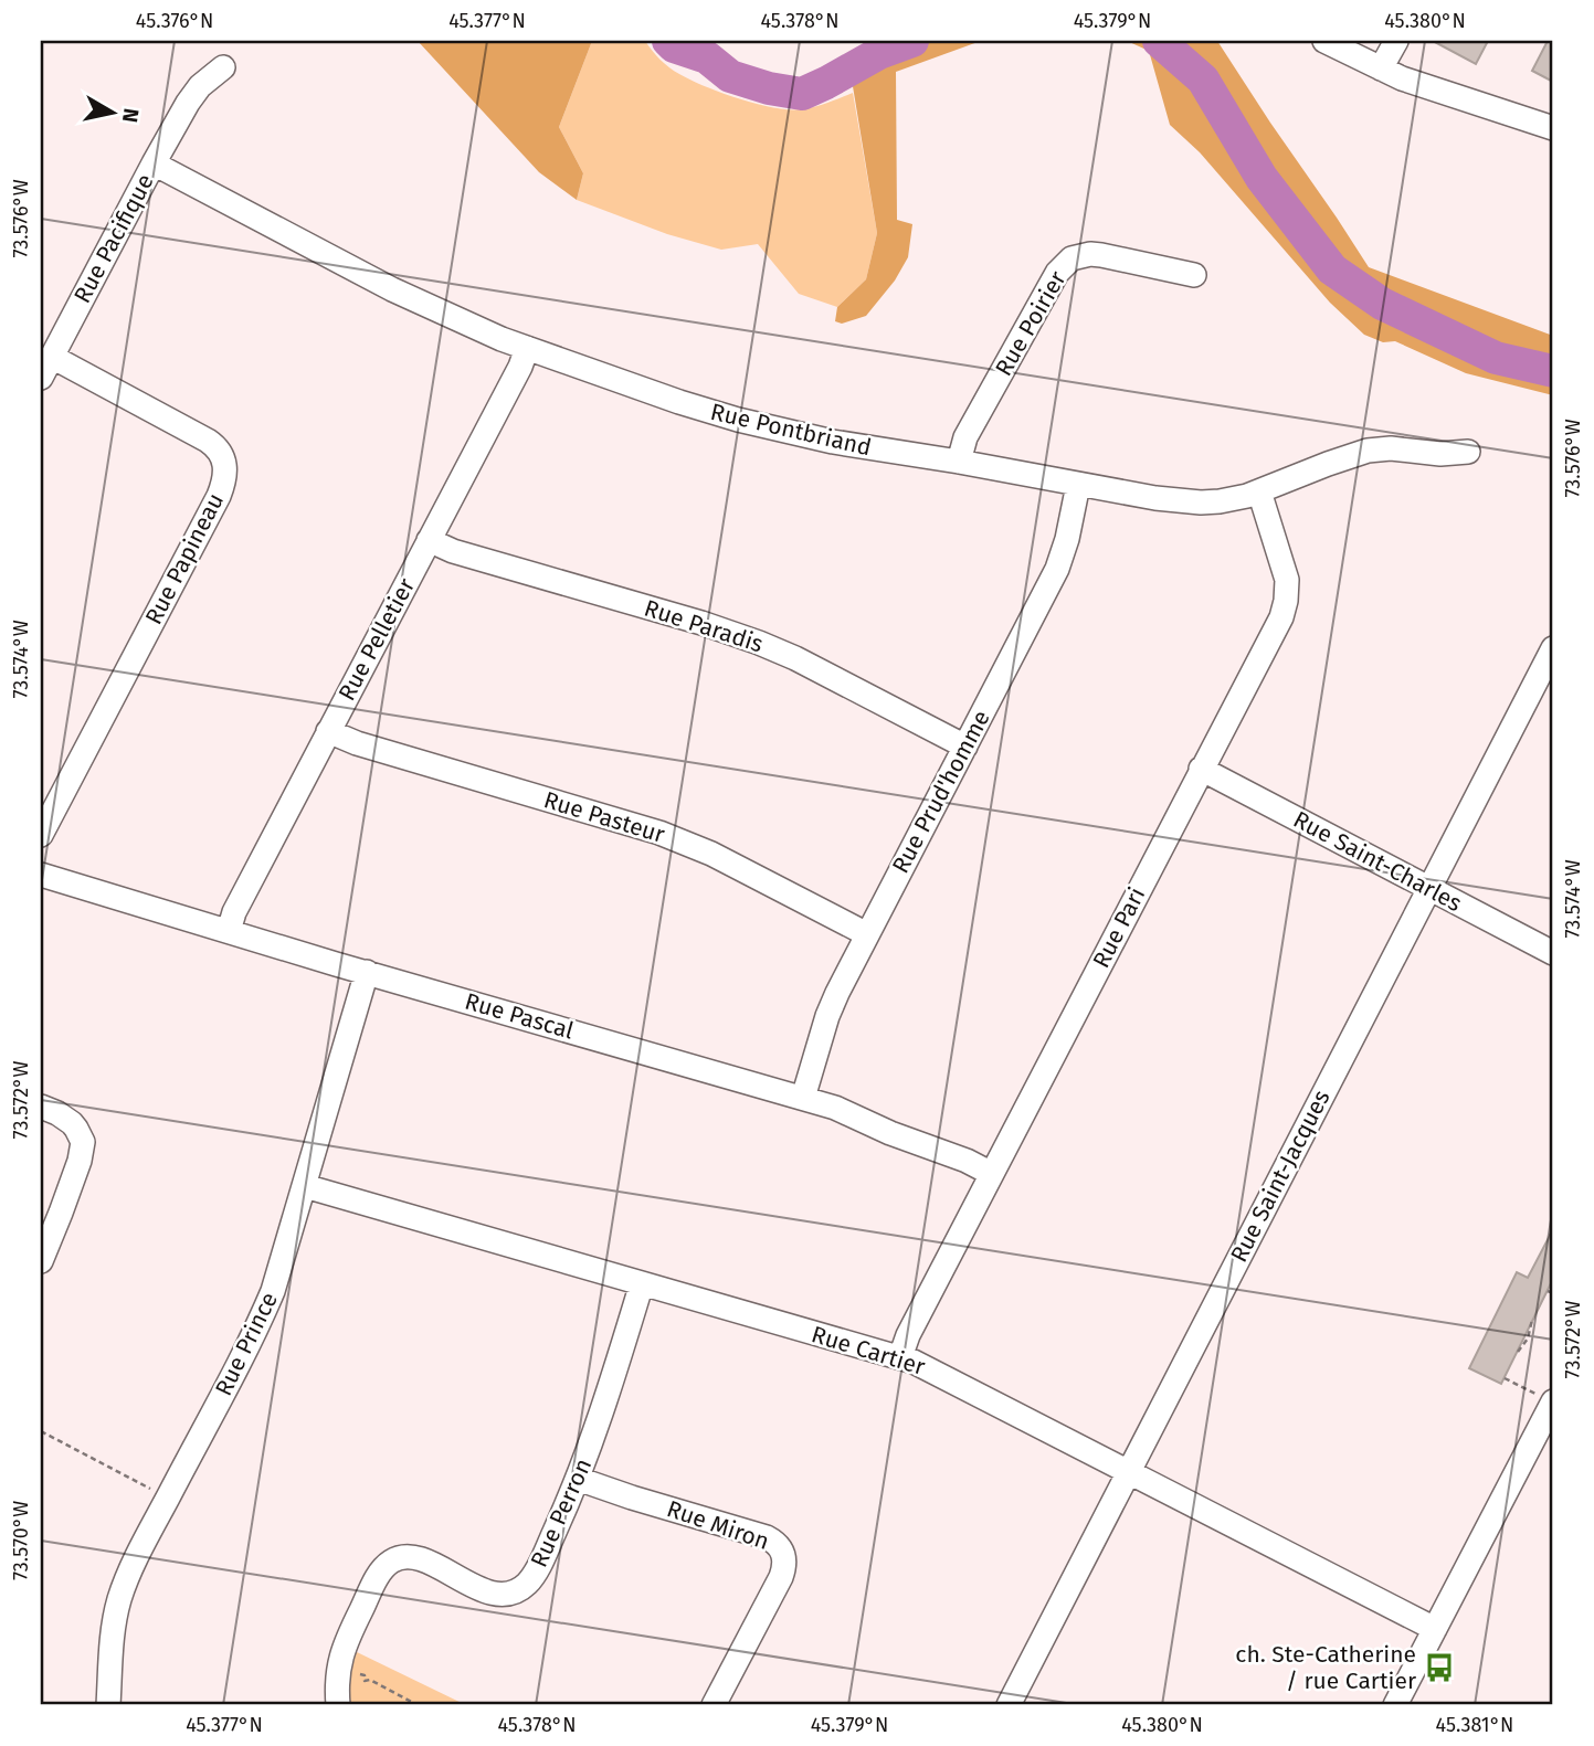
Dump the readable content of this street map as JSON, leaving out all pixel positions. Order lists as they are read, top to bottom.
{
  "streets": {
    "street": [
      "Rue Pacifique",
      "Rue Poirier",
      "Rue Pontbriand",
      "Rue Papineau",
      "Rue Paradis",
      "Rue Pelletier",
      "Rue Prud'homme",
      "Rue Pasteur",
      "Rue Saint-Charles",
      "Rue Pari",
      "Rue Pascal",
      "Rue Saint-Jacques",
      "Rue Prince",
      "Rue Cartier",
      "Rue Perron",
      "Rue Miron"
    ]
  },
  "crossings": [
    ["Rue Pacifique", "Rue Pontbriand"],
    ["Rue Pacifique", "Rue Papineau"],
    ["Rue Poirier", "Rue Pontbriand"],
    ["Rue Pontbriand", "Rue Pelletier"],
    ["Rue Pontbriand", "Rue Prud'homme"],
    ["Rue Pontbriand", "Rue Pari"],
    ["Rue Paradis", "Rue Pelletier"],
    ["Rue Paradis", "Rue Prud'homme"],
    ["Rue Pelletier", "Rue Pasteur"],
    ["Rue Pelletier", "Rue Pascal"],
    ["Rue Prud'homme", "Rue Pasteur"],
    ["Rue Prud'homme", "Rue Pascal"],
    ["Rue Saint-Charles", "Rue Pari"],
    ["Rue Saint-Charles", "Rue Saint-Jacques"],
    ["Rue Pari", "Rue Pascal"],
    ["Rue Pari", "Rue Cartier"],
    ["Rue Pascal", "Rue Prince"],
    ["Rue Saint-Jacques", "Rue Cartier"],
    ["Rue Prince", "Rue Cartier"],
    ["Rue Cartier", "Rue Perron"],
    ["Rue Perron", "Rue Miron"]
  ],
  "places": {
    "bus stop": ["ch. Ste-Catherine / rue Cartier"]
  },
  "north": "right",
  "coordinates": [
    "45.376°N",
    "45.377°N",
    "45.378°N",
    "45.379°N",
    "45.380°N",
    "73.576°W",
    "73.574°W",
    "73.572°W",
    "73.570°W",
    "45.381°N"
  ]
}
